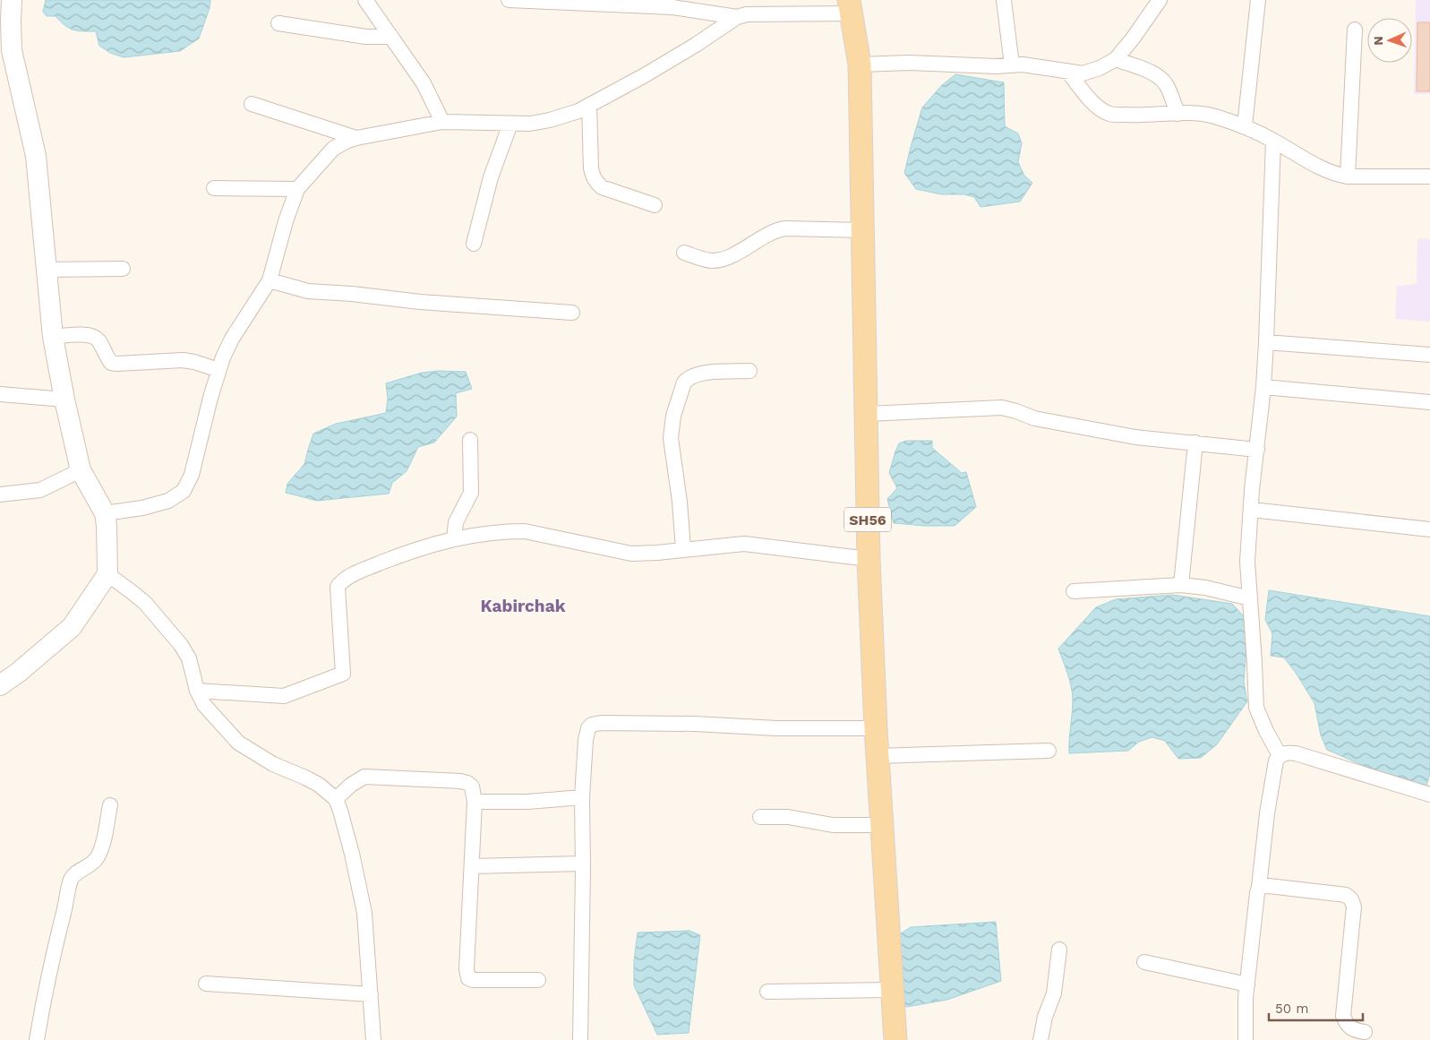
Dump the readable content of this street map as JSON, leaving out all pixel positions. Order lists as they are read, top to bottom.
{
  "streets": {
    "main road": ["SH56"]
  },
  "districts": ["Kabirchak"],
  "scale_bar": "50 m",
  "north": "left"
}
